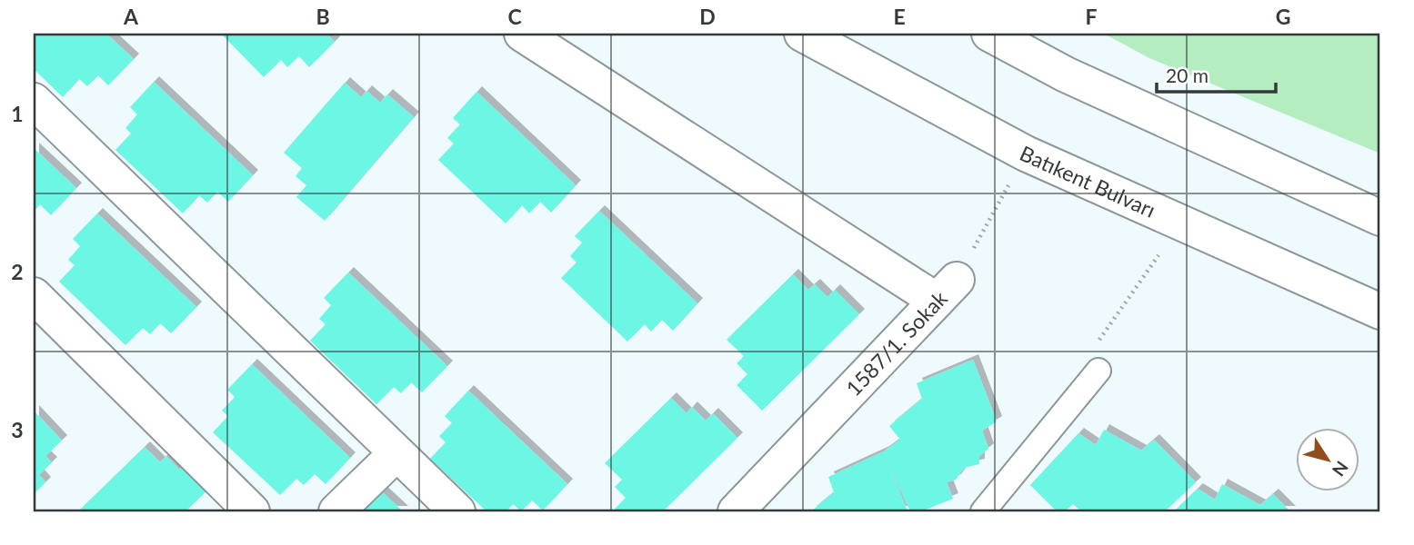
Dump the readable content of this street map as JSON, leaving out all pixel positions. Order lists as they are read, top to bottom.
{
  "streets": {
    "street": ["Batıkent Bulvarı", "1587/1. Sokak"]
  },
  "crossings": [
    ["Batıkent Bulvarı", "1587/1. Sokak"]
  ],
  "scale_bar": "20 m",
  "north": "bottom right",
  "grid": {
    "columns": [
      "A",
      "B",
      "C",
      "D",
      "E",
      "F",
      "G"
    ],
    "rows": ["1", "2", "3"]
  }
}
